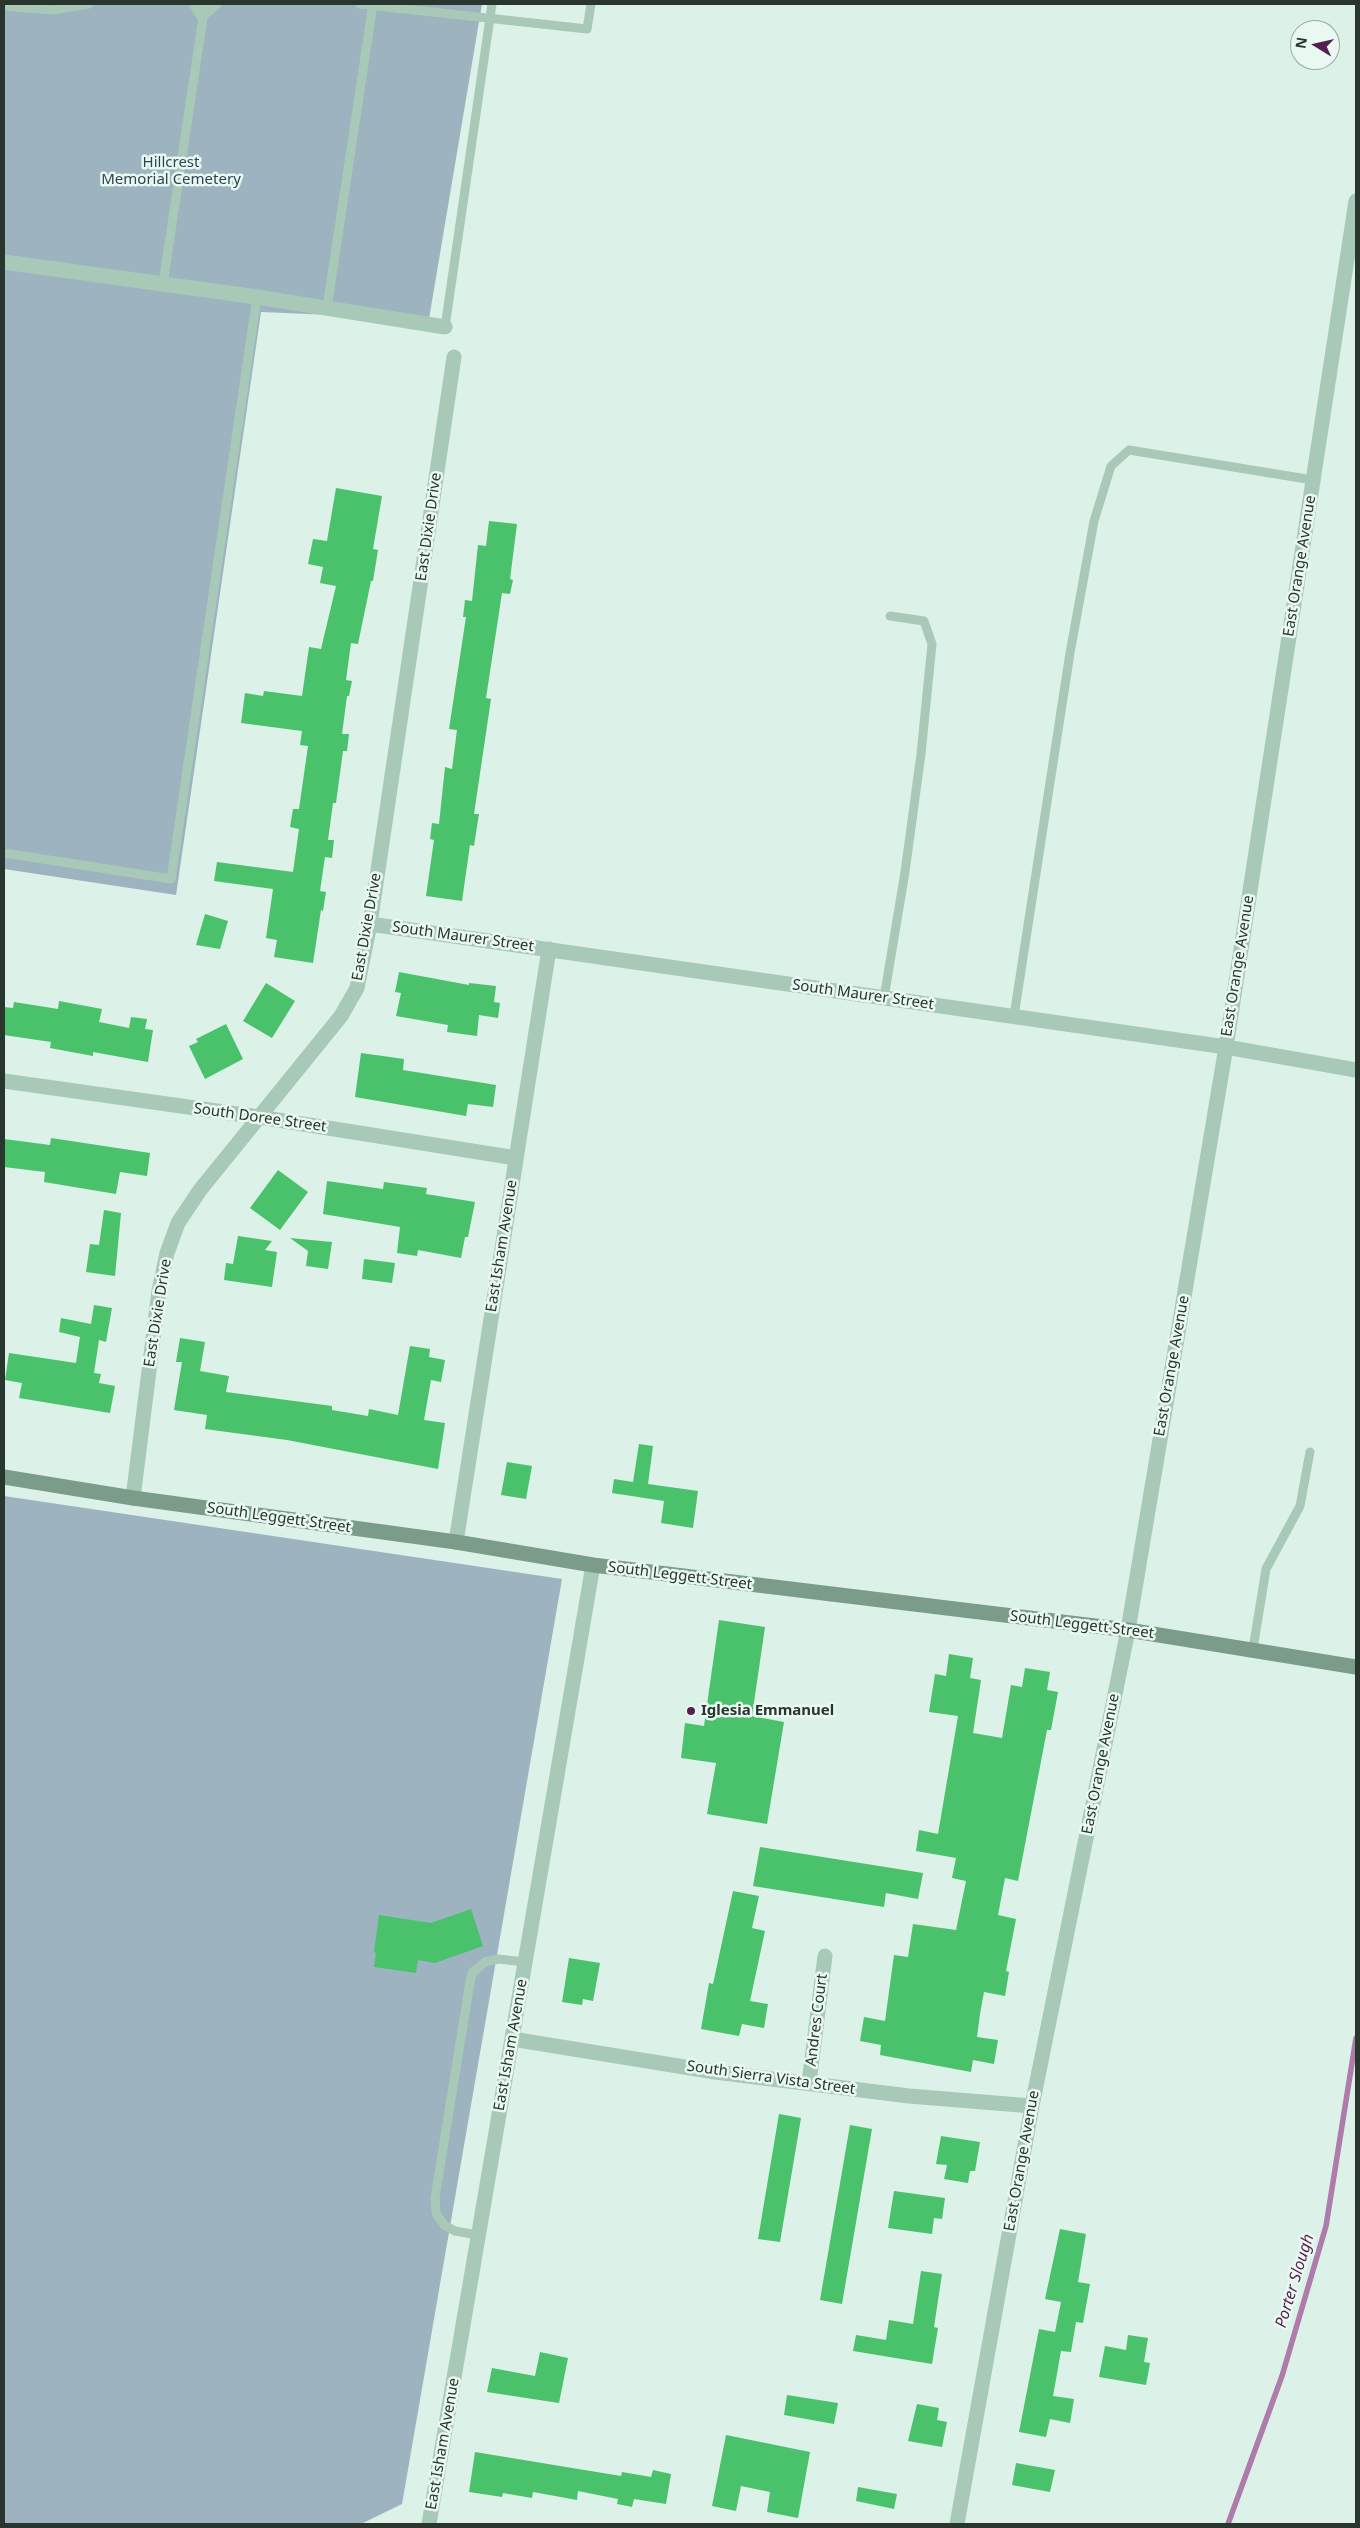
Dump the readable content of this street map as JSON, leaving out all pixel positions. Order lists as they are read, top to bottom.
{
  "streets": {
    "street": [
      "East Dixie Drive",
      "East Orange Avenue",
      "South Maurer Street",
      "South Doree Street",
      "East Isham Avenue",
      "South Leggett Street",
      "Andres Court",
      "South Sierra Vista Street"
    ]
  },
  "crossings": [
    ["East Dixie Drive", "South Maurer Street"],
    ["East Dixie Drive", "South Doree Street"],
    ["East Dixie Drive", "South Leggett Street"],
    ["East Orange Avenue", "South Maurer Street"],
    ["East Orange Avenue", "South Leggett Street"],
    ["East Orange Avenue", "South Sierra Vista Street"],
    ["South Maurer Street", "East Isham Avenue"],
    ["South Doree Street", "East Isham Avenue"],
    ["East Isham Avenue", "South Leggett Street"],
    ["East Isham Avenue", "South Sierra Vista Street"],
    ["Andres Court", "South Sierra Vista Street"]
  ],
  "water": ["Porter Slough"],
  "parks": ["Hillcrest Memorial Cemetery"],
  "places": ["Iglesia Emmanuel"],
  "north": "left"
}
